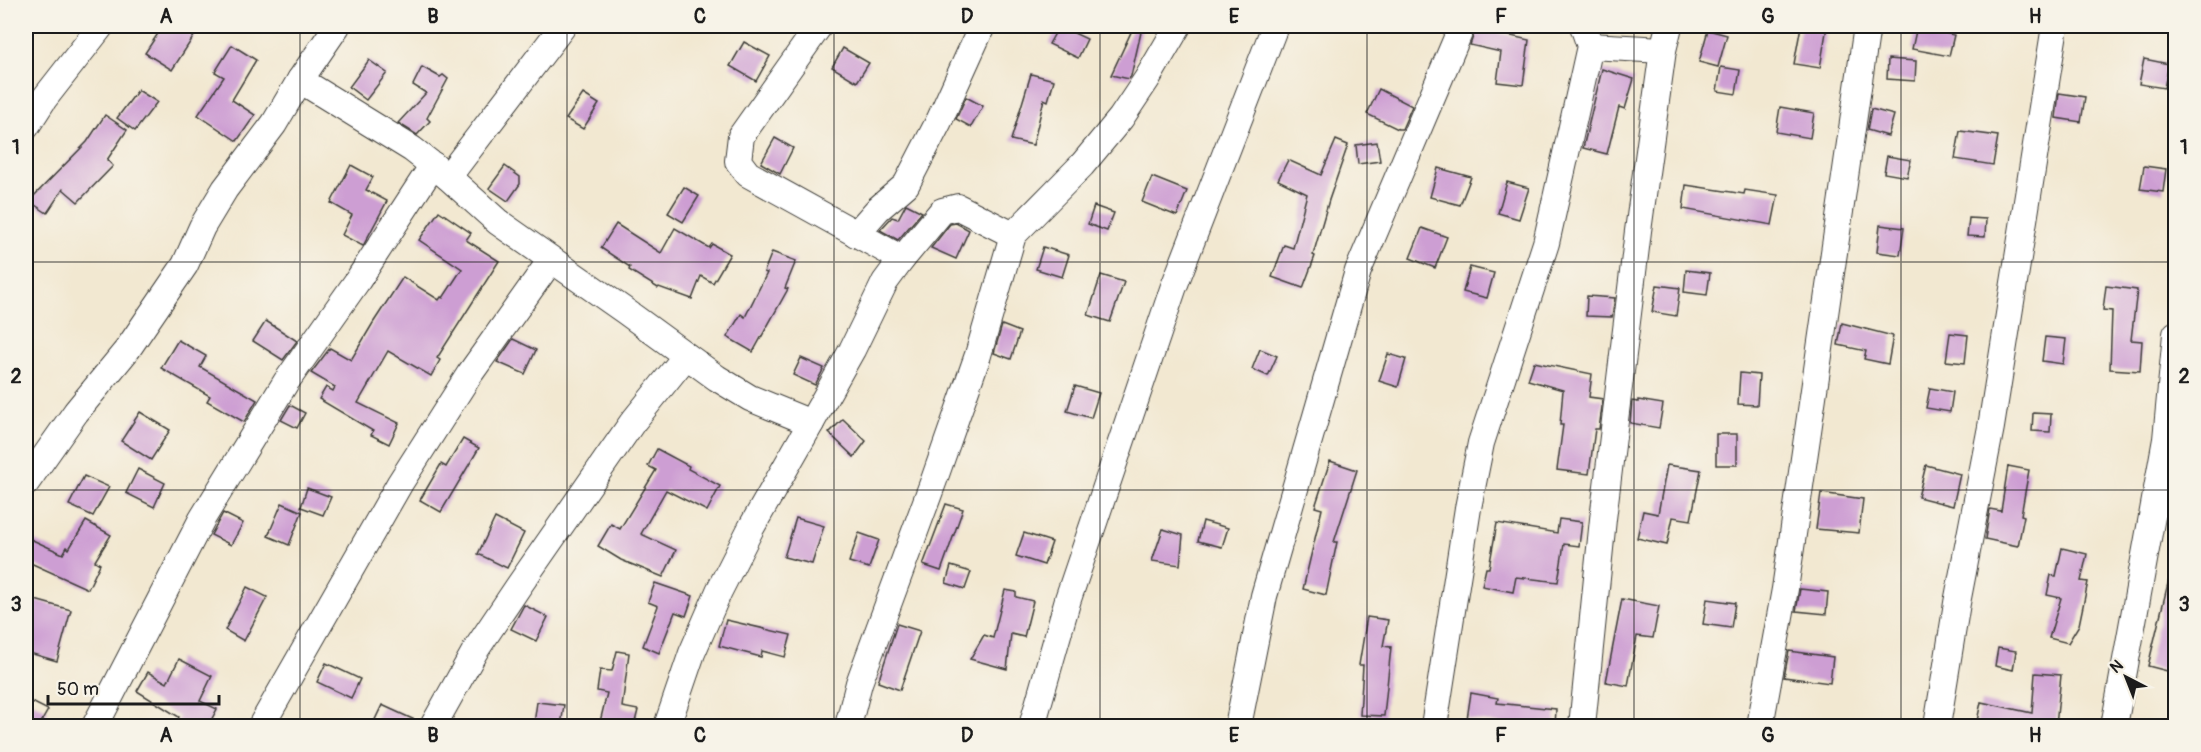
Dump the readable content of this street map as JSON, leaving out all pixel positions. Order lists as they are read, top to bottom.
{
  "scale_bar": "50 m",
  "north": "top left",
  "grid": {
    "columns": [
      "A",
      "B",
      "C",
      "D",
      "E",
      "F",
      "G",
      "H"
    ],
    "rows": ["1", "2", "3"]
  }
}
